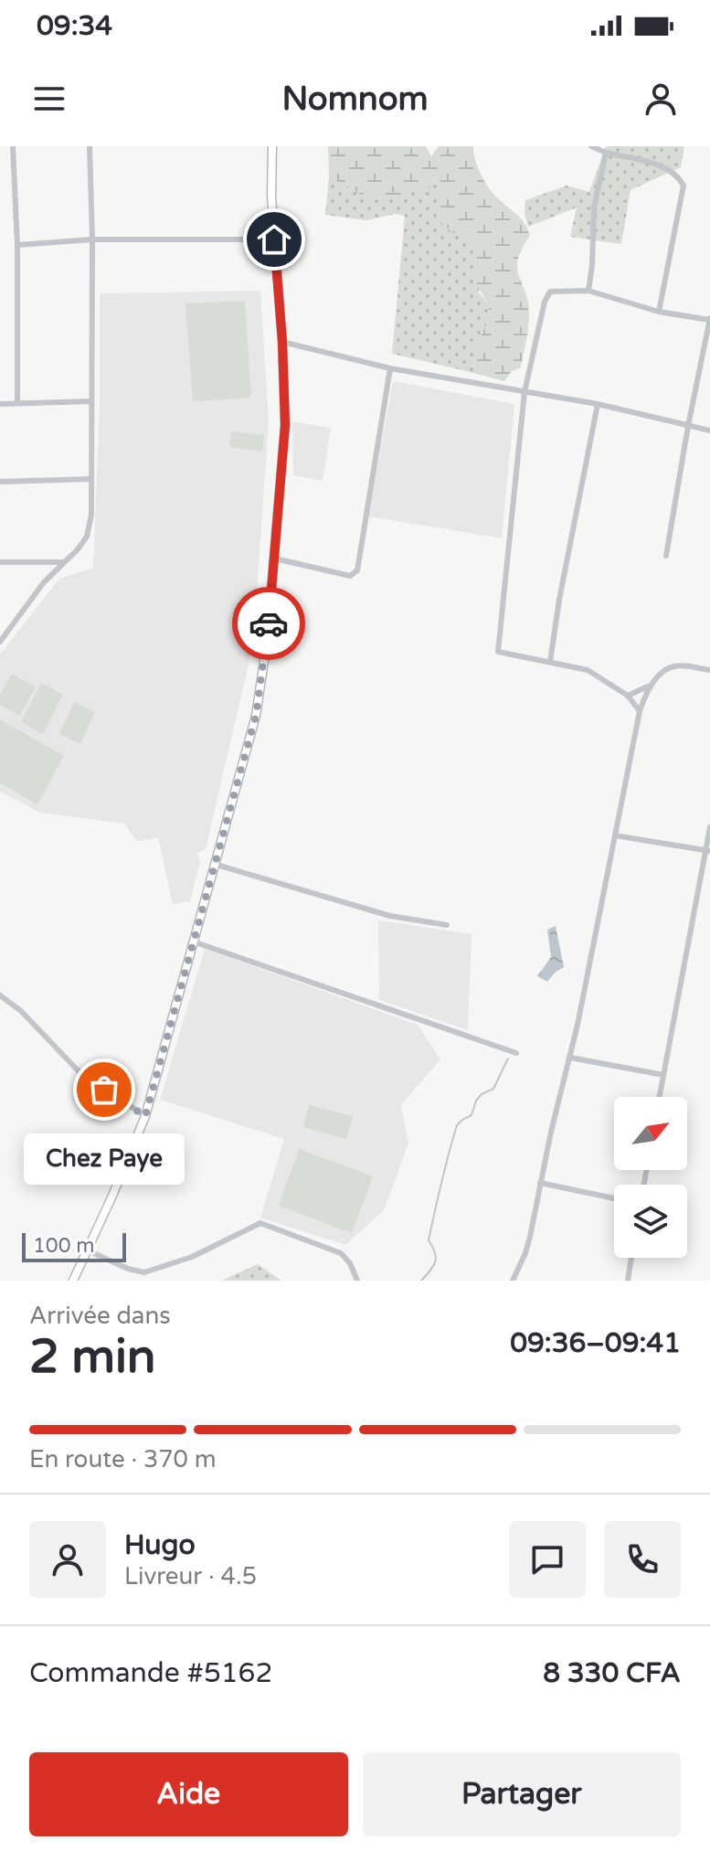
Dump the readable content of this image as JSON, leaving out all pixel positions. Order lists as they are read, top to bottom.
{
  "places": ["Chez Paye"],
  "scale_bar": "100 m",
  "north": "top right",
  "page": {
    "status": "09:34",
    "header": "Nomnom",
    "bubble": "Chez Paye",
    "scale": "100 m",
    "heading": ["2 min", "Arrivée dans", "09:36–09:41"],
    "panel": [
      "Hugo",
      "Livreur · 4.5",
      "Commande #5162",
      "8 330 CFA"
    ],
    "bar": "En route · 370 m",
    "buttons": ["Aide", "Partager"]
  }
}
